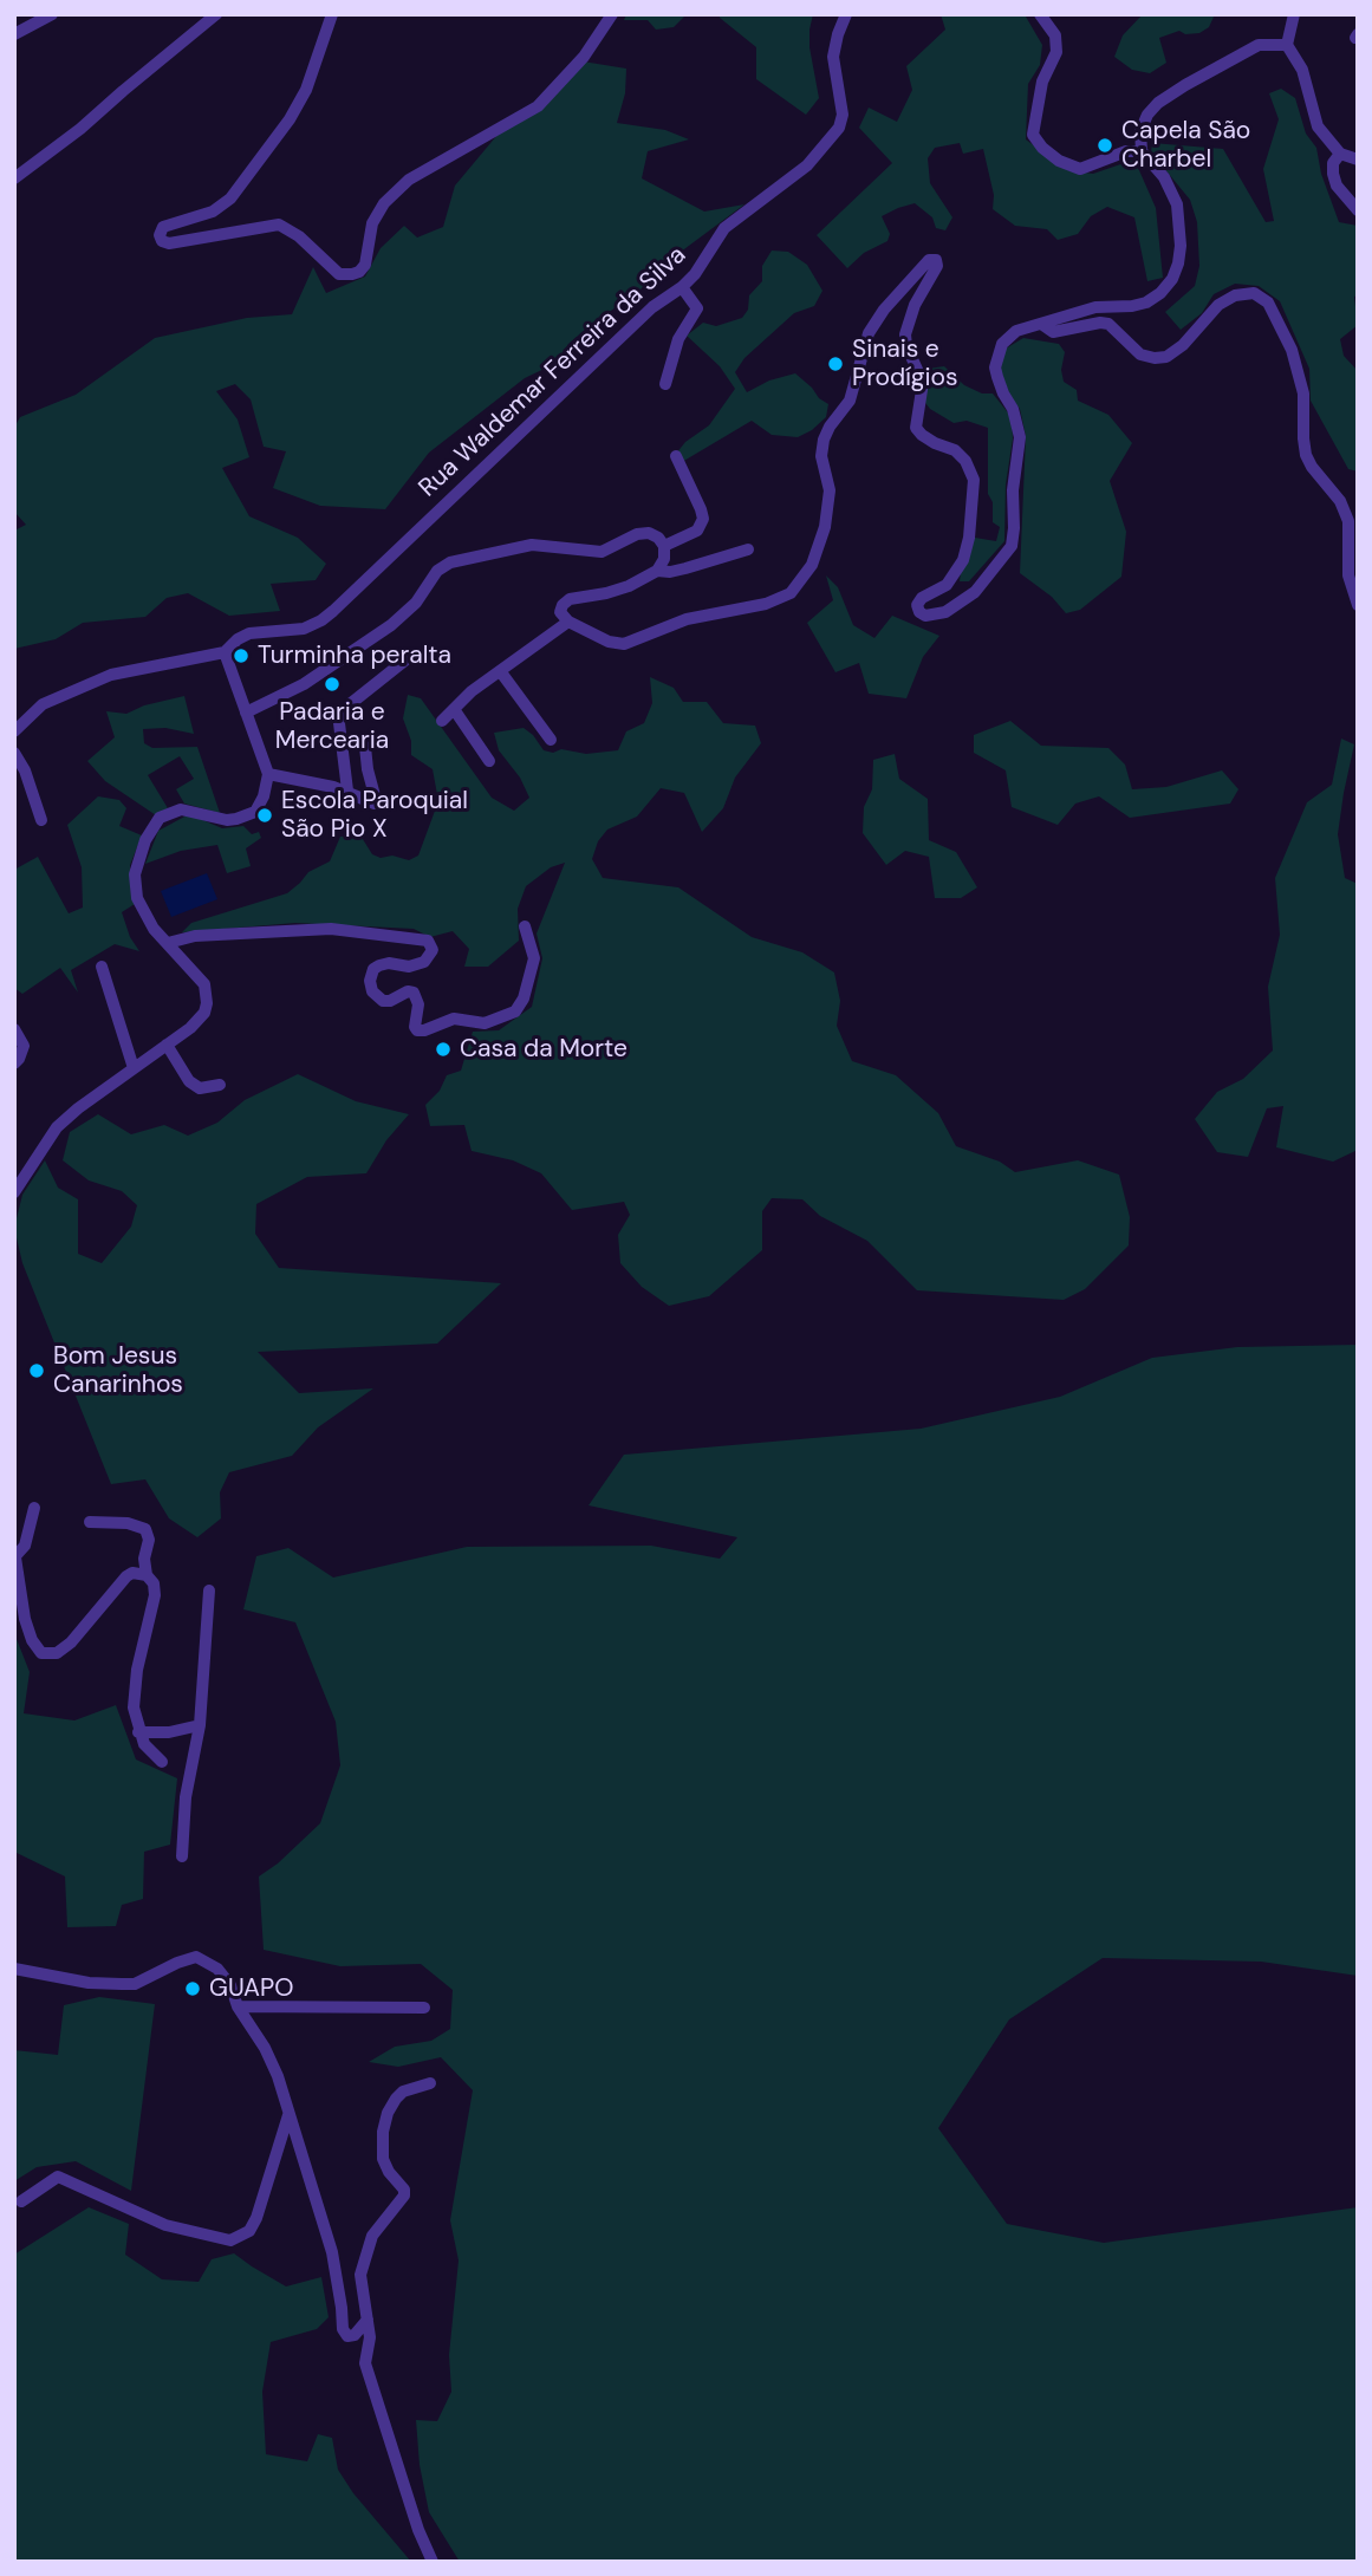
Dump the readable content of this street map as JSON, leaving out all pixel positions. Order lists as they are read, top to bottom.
{
  "streets": {
    "street": ["Rua Waldemar Ferreira da Silva"]
  },
  "places": [
    "Capela São Charbel",
    "Sinais e Prodígios",
    "Turminha peralta",
    "Padaria e Mercearia",
    "Escola Paroquial São Pio X",
    "Casa da Morte",
    "Bom Jesus Canarinhos",
    "GUAPO"
  ]
}
